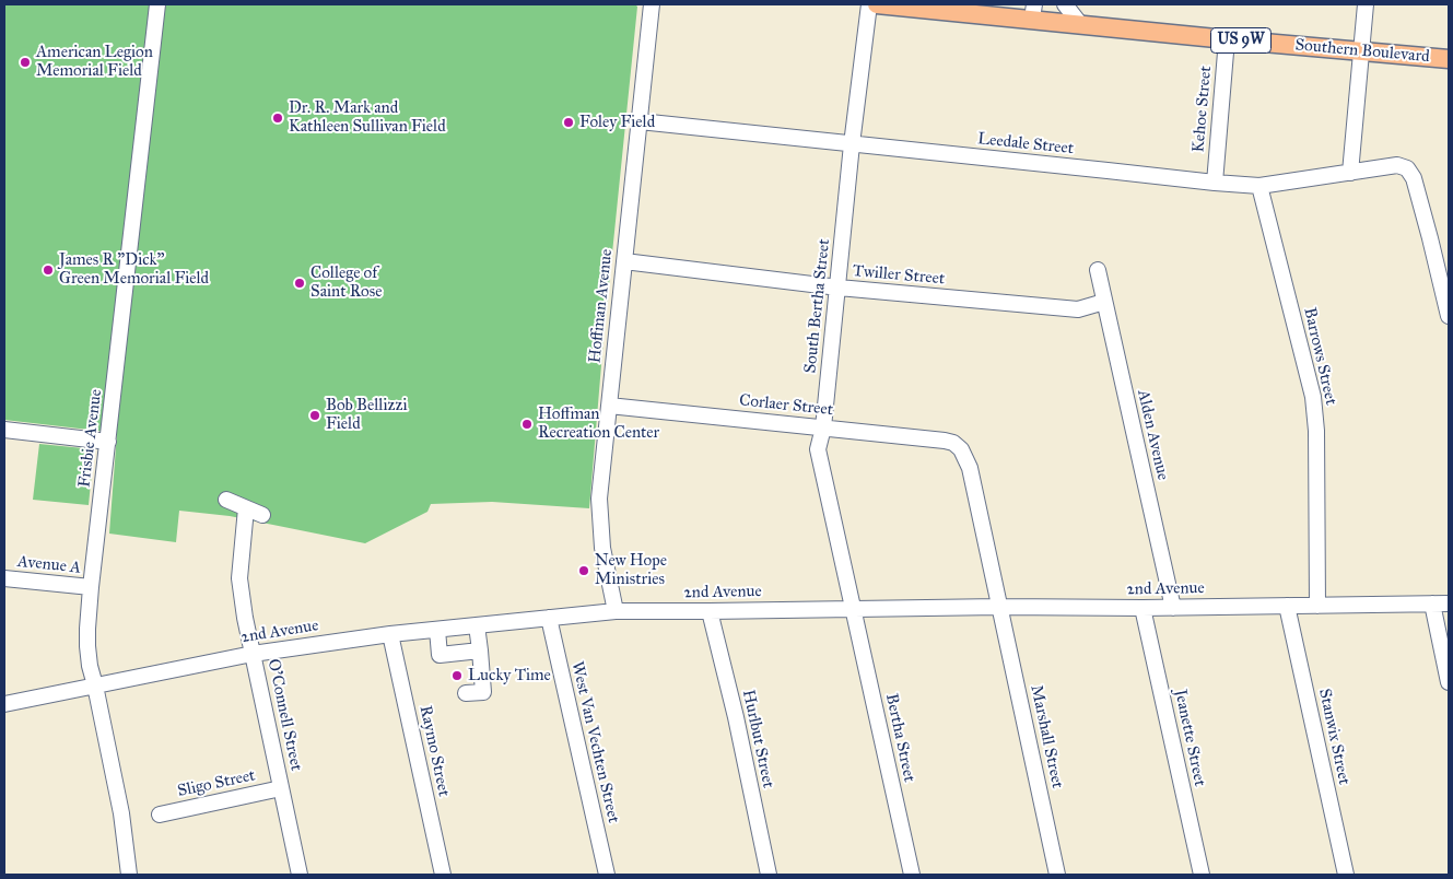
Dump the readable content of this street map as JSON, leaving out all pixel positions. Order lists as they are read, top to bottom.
{
  "streets": {
    "main road": ["US 9W", "Southern Boulevard"],
    "street": [
      "Kehoe Street",
      "Leedale Street",
      "Twiller Street",
      "Hoffman Avenue",
      "South Bertha Street",
      "Barrows Street",
      "Corlaer Street",
      "Alden Avenue",
      "Frisbie Avenue",
      "Avenue A",
      "2nd Avenue",
      "O'Connell Street",
      "Marshall Street",
      "Stanwix Street",
      "Bertha Street",
      "Jeanette Street",
      "Hurlbut Street",
      "West Van Vechten Street",
      "Raymo Street",
      "Sligo Street"
    ]
  },
  "crossings": [
    ["US 9W", "Southern Boulevard"],
    ["Southern Boulevard", "Kehoe Street"],
    ["Kehoe Street", "Leedale Street"],
    ["Leedale Street", "Hoffman Avenue"],
    ["Leedale Street", "South Bertha Street"],
    ["Leedale Street", "Barrows Street"],
    ["Twiller Street", "Hoffman Avenue"],
    ["Twiller Street", "South Bertha Street"],
    ["Twiller Street", "Alden Avenue"],
    ["Hoffman Avenue", "Corlaer Street"],
    ["Hoffman Avenue", "2nd Avenue"],
    ["South Bertha Street", "Corlaer Street"],
    ["South Bertha Street", "2nd Avenue"],
    ["South Bertha Street", "Bertha Street"],
    ["Barrows Street", "2nd Avenue"],
    ["Corlaer Street", "Marshall Street"],
    ["Alden Avenue", "2nd Avenue"],
    ["Frisbie Avenue", "Avenue A"],
    ["Frisbie Avenue", "2nd Avenue"],
    ["2nd Avenue", "O'Connell Street"],
    ["2nd Avenue", "Marshall Street"],
    ["2nd Avenue", "Stanwix Street"],
    ["2nd Avenue", "Bertha Street"],
    ["2nd Avenue", "Jeanette Street"],
    ["2nd Avenue", "Hurlbut Street"],
    ["2nd Avenue", "West Van Vechten Street"],
    ["2nd Avenue", "Raymo Street"],
    ["O'Connell Street", "Sligo Street"]
  ],
  "places": [
    "American Legion Memorial Field",
    "Dr. R. Mark and Kathleen Sullivan Field",
    "Foley Field",
    "James R \"Dick\" Green Memorial Field",
    "College of Saint Rose",
    "Bob Bellizzi Field",
    "Hoffman Recreation Center",
    "New Hope Ministries",
    "Lucky Time"
  ]
}
